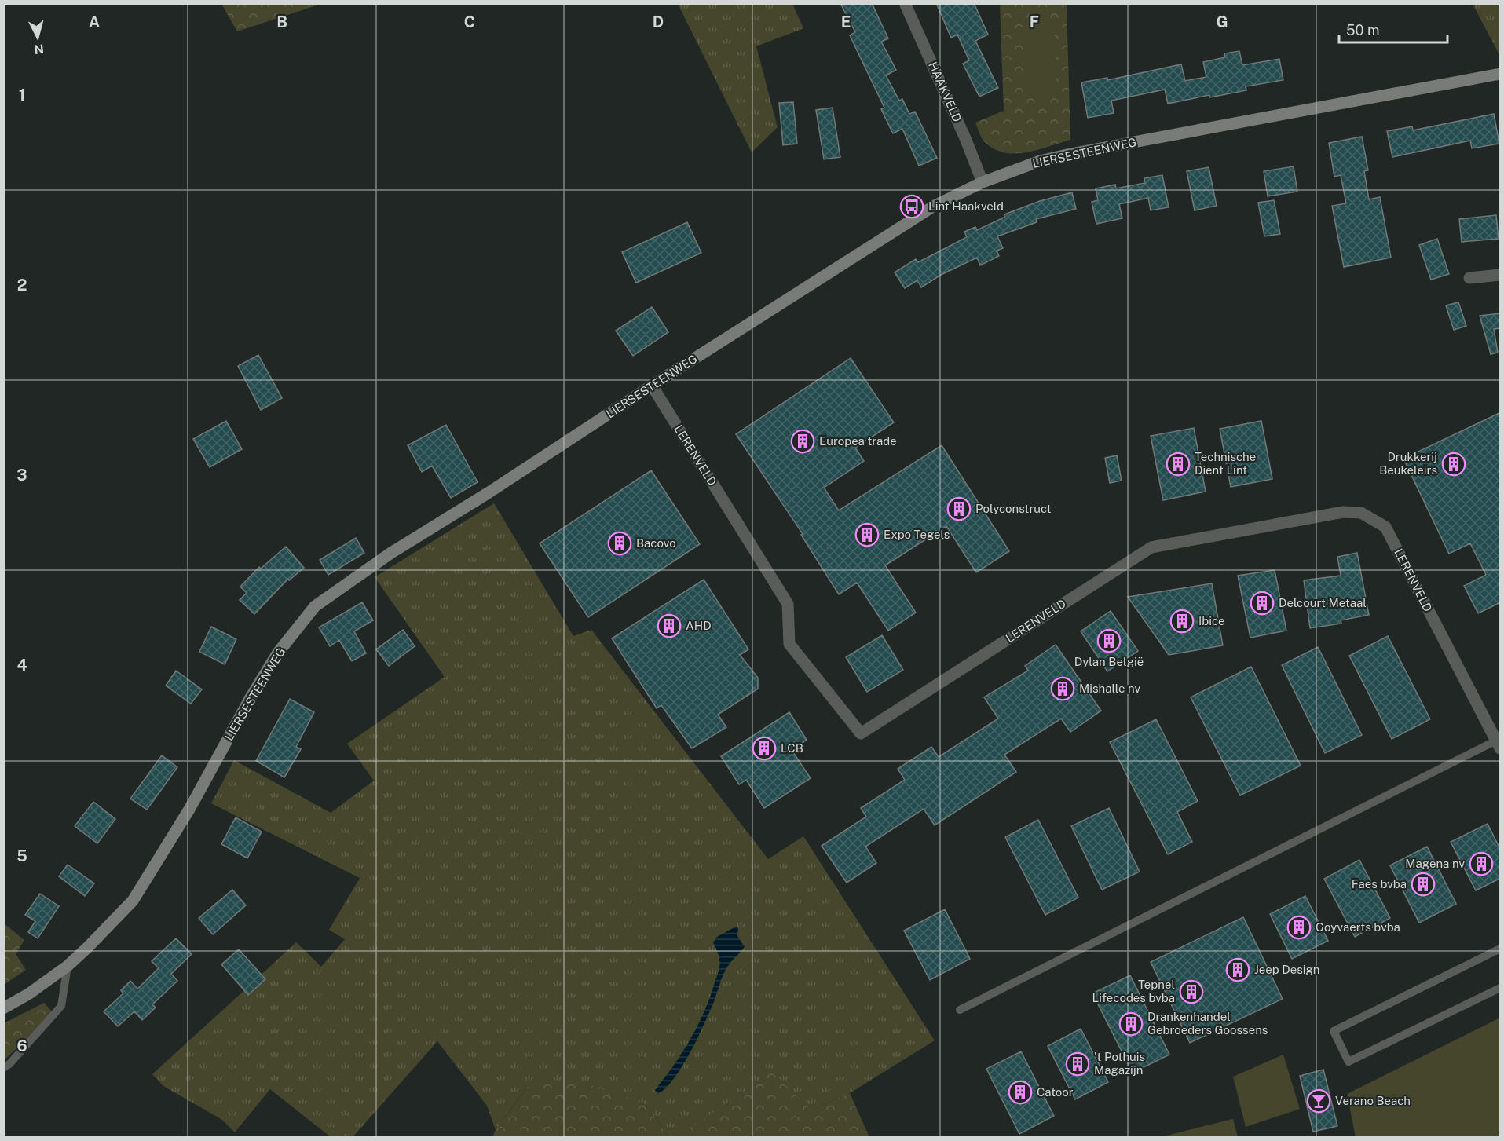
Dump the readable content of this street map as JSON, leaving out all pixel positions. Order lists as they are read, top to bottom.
{
  "streets": {
    "street": ["HAAKVELD", "LIERSESTEENWEG", "LERENVELD"]
  },
  "crossings": [
    ["HAAKVELD", "LIERSESTEENWEG"],
    ["LIERSESTEENWEG", "LERENVELD"]
  ],
  "places": {
    "bus stop": ["Lint Haakveld"],
    "building": [
      "Europea trade",
      "Technische Dient Lint",
      "Drukkerij Beukeleirs",
      "Polyconstruct",
      "Expo Tegels",
      "Bacovo",
      "Delcourt Metaal",
      "Ibice",
      "AHD",
      "Dylan België",
      "Mishalle nv",
      "LCB",
      "Magena nv",
      "Faes bvba",
      "Goyvaerts bvba",
      "Jeep Design",
      "Tepnel Lifecodes bvba",
      "Drankenhandel Gebroeders Goossens",
      "'t Pothuis Magazijn",
      "Catoor"
    ],
    "bar": ["Verano Beach"]
  },
  "scale_bar": "50 m",
  "north": "bottom",
  "grid": {
    "columns": [
      "A",
      "B",
      "C",
      "D",
      "E",
      "F",
      "G"
    ],
    "rows": [
      "1",
      "2",
      "3",
      "4",
      "5",
      "6"
    ]
  }
}
